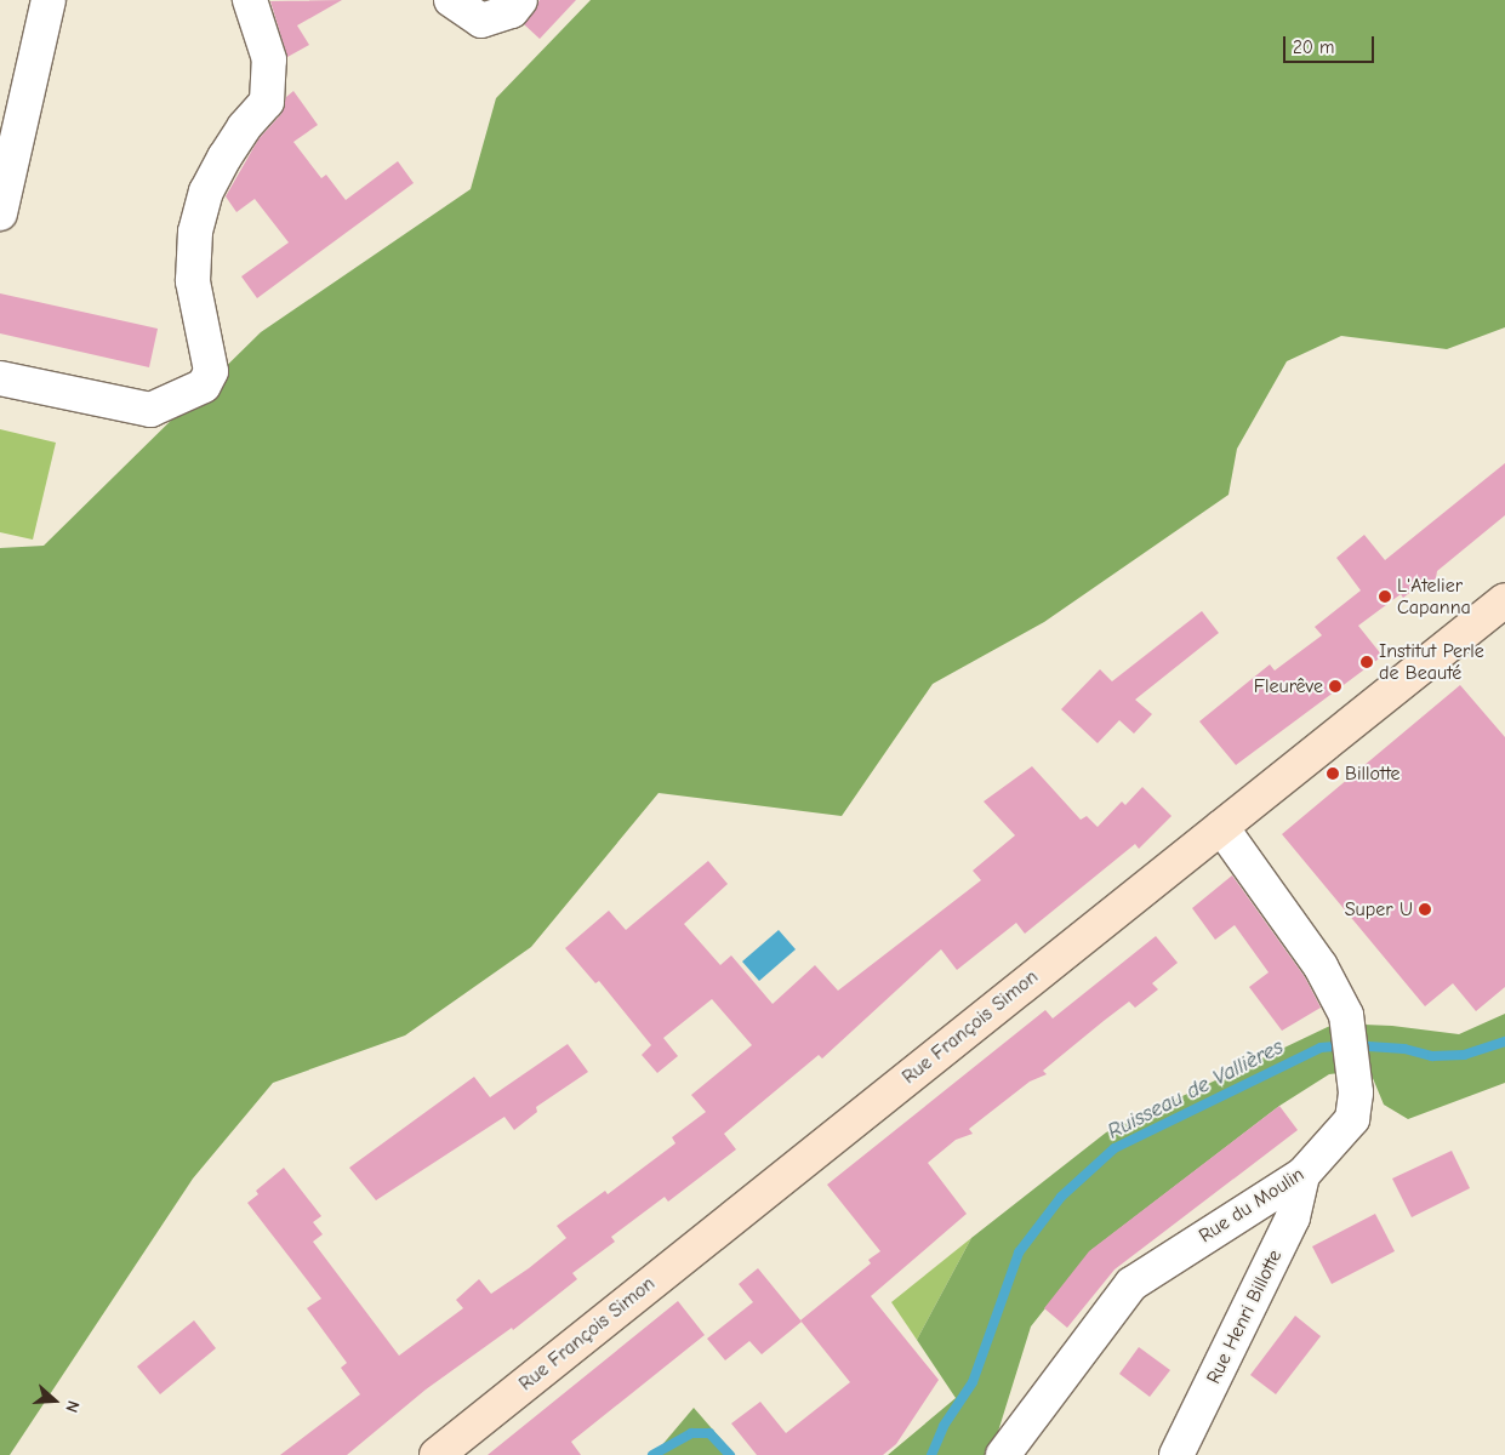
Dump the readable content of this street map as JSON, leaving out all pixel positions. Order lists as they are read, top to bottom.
{
  "streets": {
    "main road": ["Rue François Simon"],
    "street": ["Rue du Moulin", "Rue Henri Billotte"]
  },
  "crossings": [
    ["Rue François Simon", "Rue du Moulin"],
    ["Rue du Moulin", "Rue Henri Billotte"]
  ],
  "water": ["Ruisseau de Vallières"],
  "places": [
    "L'Atelier Capanna",
    "Institut Perle de Beauté",
    "Fleurêve",
    "Billotte",
    "Super U"
  ],
  "scale_bar": "20 m",
  "north": "right"
}
